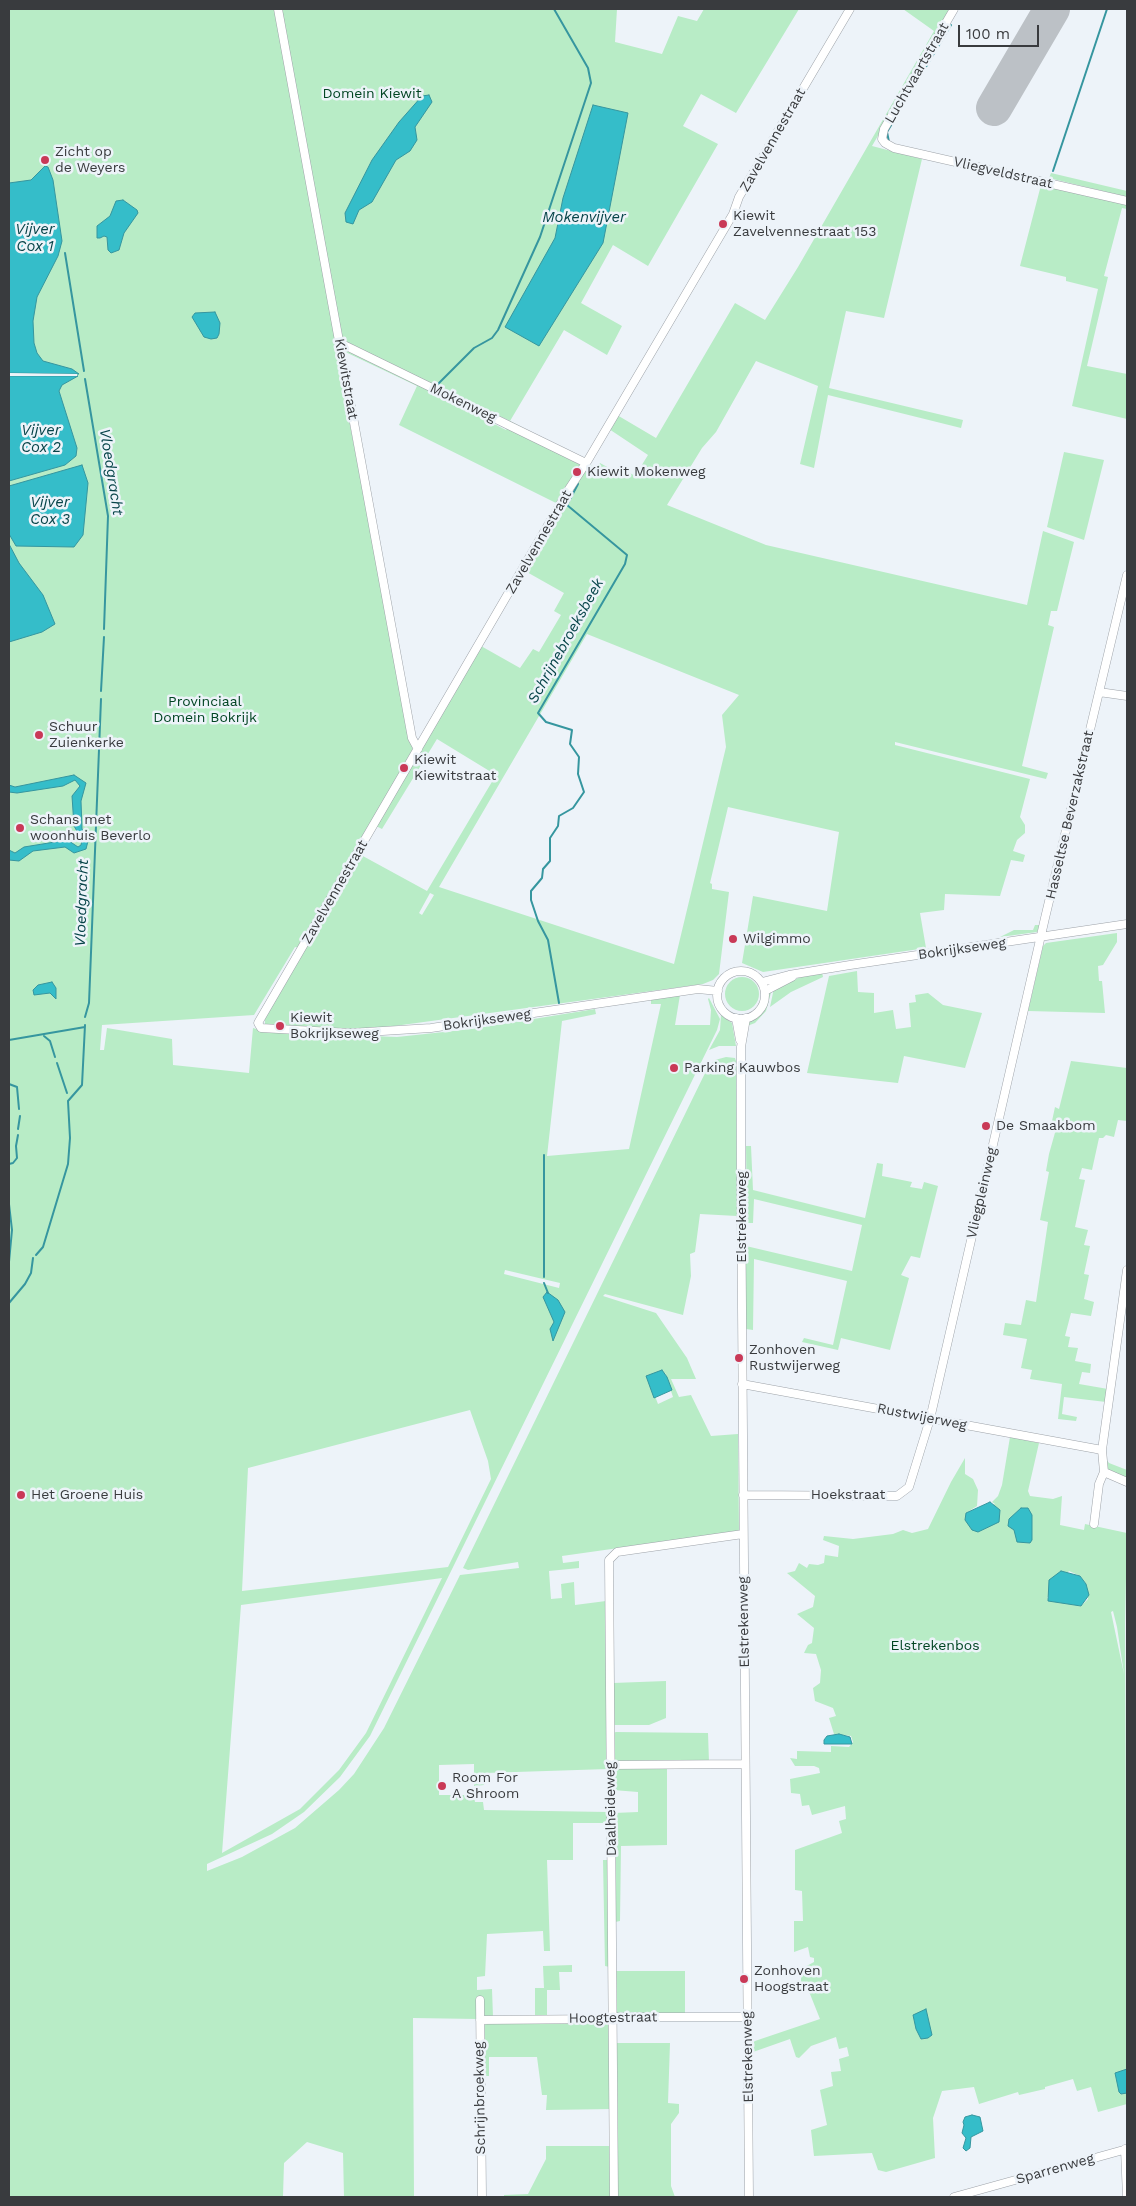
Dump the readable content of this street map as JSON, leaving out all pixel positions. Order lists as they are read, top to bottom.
{
  "streets": {
    "street": [
      "Luchtvaartstraat",
      "Zavelvennestraat",
      "Vliegveldstraat",
      "Kiewitstraat",
      "Mokenweg",
      "Hasseltse Beverzakstraat",
      "Bokrijkseweg",
      "Vliegpleinweg",
      "Elstrekenweg",
      "Rustwijerweg",
      "Hoekstraat",
      "Daalheideweg",
      "Hoogtestraat",
      "Schrijnbroekweg",
      "Sparrenweg"
    ]
  },
  "crossings": [
    ["Luchtvaartstraat", "Vliegveldstraat"],
    ["Zavelvennestraat", "Kiewitstraat"],
    ["Zavelvennestraat", "Mokenweg"],
    ["Zavelvennestraat", "Bokrijkseweg"],
    ["Kiewitstraat", "Mokenweg"],
    ["Hasseltse Beverzakstraat", "Bokrijkseweg"],
    ["Hasseltse Beverzakstraat", "Vliegpleinweg"],
    ["Bokrijkseweg", "Vliegpleinweg"],
    ["Bokrijkseweg", "Elstrekenweg"],
    ["Vliegpleinweg", "Rustwijerweg"],
    ["Vliegpleinweg", "Hoekstraat"],
    ["Elstrekenweg", "Rustwijerweg"],
    ["Elstrekenweg", "Hoekstraat"],
    ["Elstrekenweg", "Daalheideweg"],
    ["Elstrekenweg", "Hoogtestraat"],
    ["Rustwijerweg", "Hoekstraat"],
    ["Daalheideweg", "Hoogtestraat"],
    ["Hoogtestraat", "Schrijnbroekweg"]
  ],
  "water": [
    "Mokenvijver",
    "Vijver Cox 1",
    "Vijver Cox 2",
    "Vloedgracht",
    "Vijver Cox 3",
    "Schrijnebroeksbeek"
  ],
  "parks": ["Domein Kiewit", "Provinciaal Domein Bokrijk", "Elstrekenbos"],
  "places": [
    "Zicht op de Weyers",
    "Kiewit Zavelvennestraat 153",
    "Kiewit Mokenweg",
    "Schuur Zuienkerke",
    "Kiewit Kiewitstraat",
    "Schans met woonhuis Beverlo",
    "Wilgimmo",
    "Kiewit Bokrijkseweg",
    "Parking Kauwbos",
    "De Smaakbom",
    "Zonhoven Rustwijerweg",
    "Het Groene Huis",
    "Room For A Shroom",
    "Zonhoven Hoogstraat"
  ],
  "scale_bar": "100 m"
}
